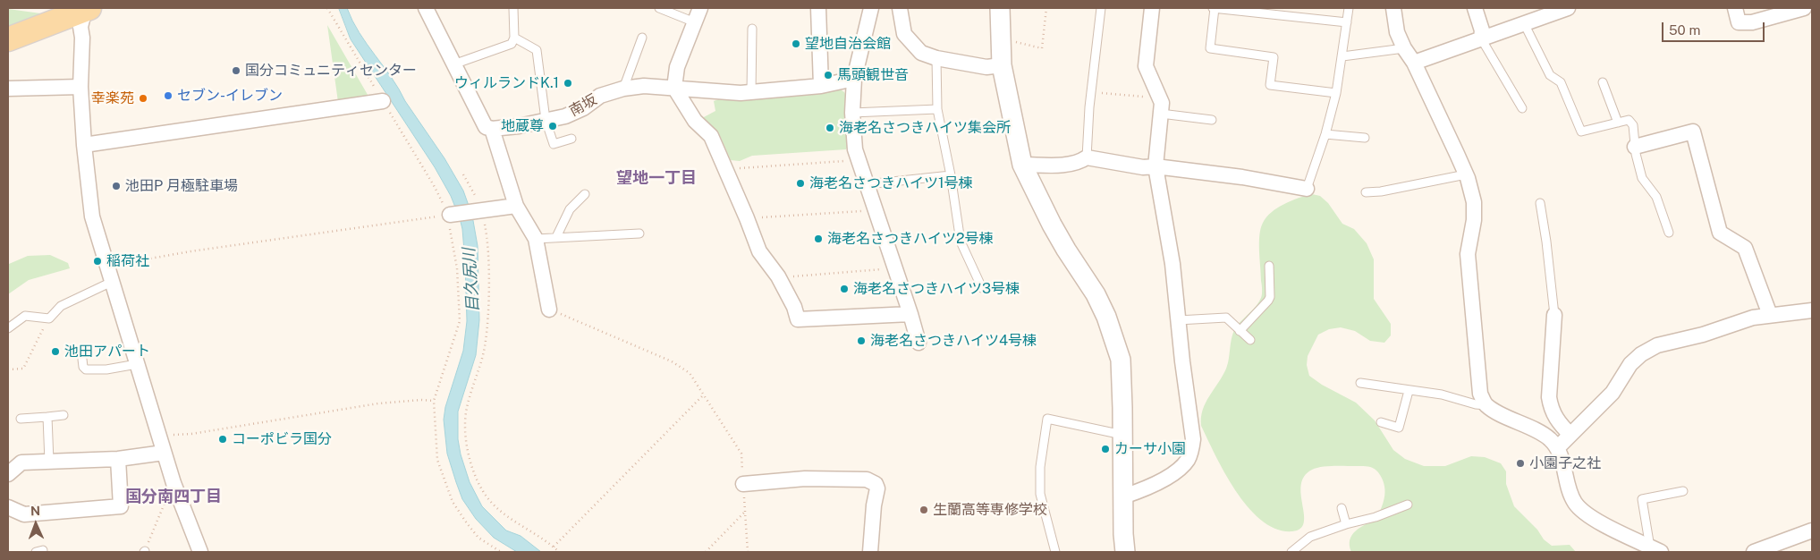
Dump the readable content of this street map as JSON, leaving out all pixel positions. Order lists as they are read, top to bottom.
{
  "streets": {
    "street": ["南坂"]
  },
  "districts": ["望地一丁目", "国分南四丁目"],
  "water": ["目久尻川"],
  "places": [
    "望地自治会館",
    "国分コミュニティセンター",
    "馬頭観世音",
    "ウィルランドK.1",
    "セブン-イレブン",
    "幸楽苑",
    "地蔵尊",
    "海老名さつきハイツ集会所",
    "海老名さつきハイツ1号棟",
    "池田P 月極駐車場",
    "海老名さつきハイツ2号棟",
    "稲荷社",
    "海老名さつきハイツ3号棟",
    "海老名さつきハイツ4号棟",
    "池田アパート",
    "コーポビラ国分",
    "カーサ小園",
    "小園子之社",
    "生蘭高等専修学校"
  ],
  "scale_bar": "50 m",
  "north": "top"
}
